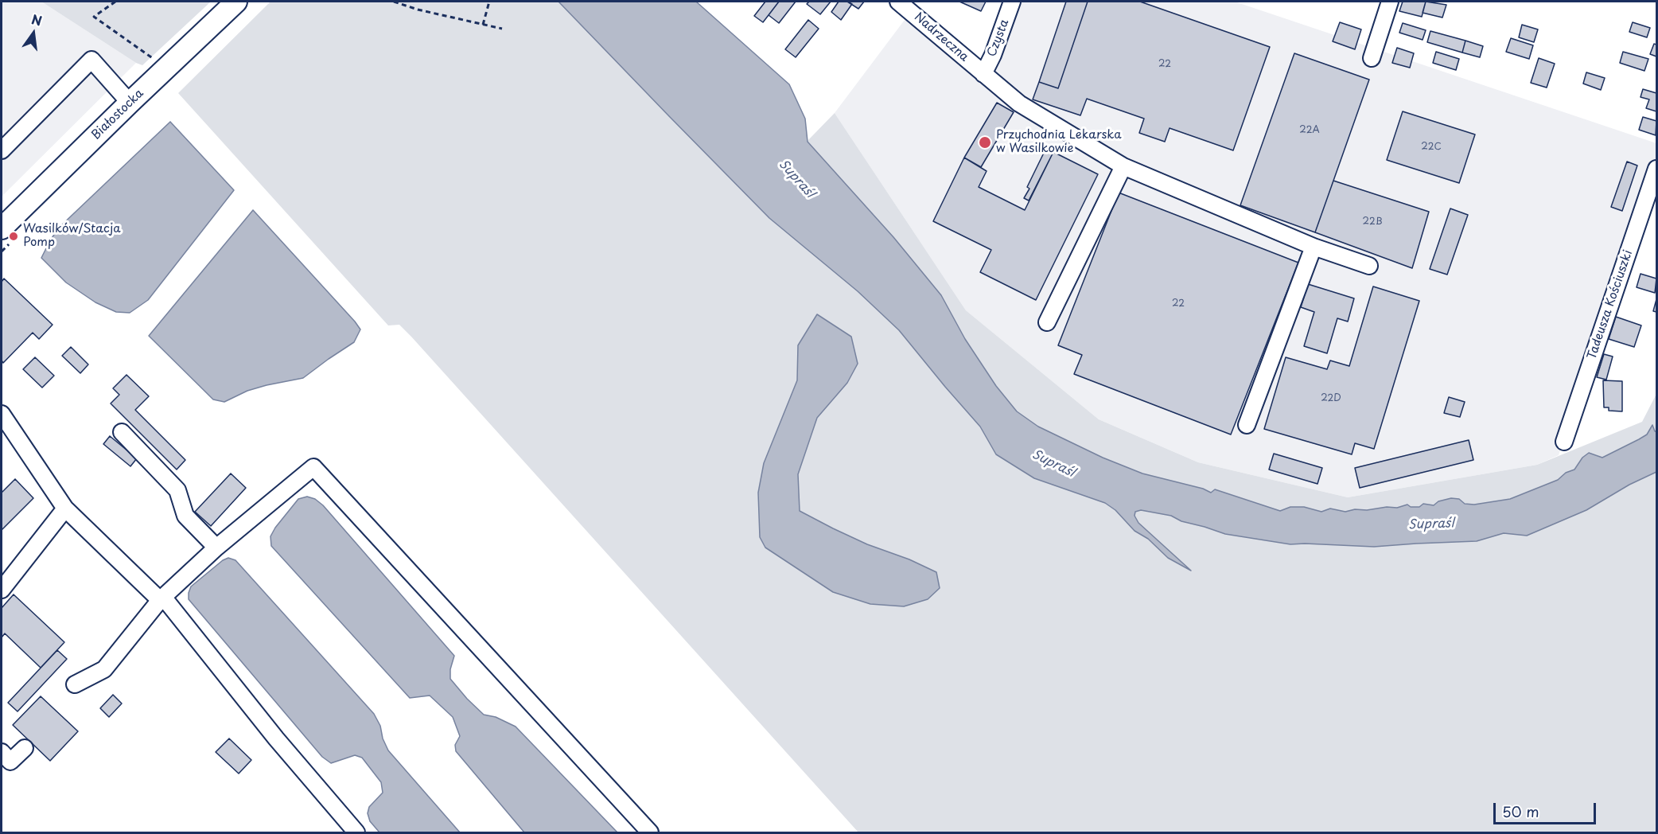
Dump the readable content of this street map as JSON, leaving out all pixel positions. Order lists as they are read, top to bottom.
{
  "streets": {
    "main road": ["Białostocka"],
    "street": ["Nadrzeczna", "Czysta", "Tadeusza Kościuszki"]
  },
  "crossings": [
    ["Nadrzeczna", "Czysta"]
  ],
  "water": ["Supraśl"],
  "places": ["Przychodnia Lekarska w Wasilkowie", "Wasilków/Stacja Pomp"],
  "house_numbers": [
    "22",
    "22A",
    "22C",
    "22B",
    "22",
    "22D"
  ],
  "scale_bar": "50 m",
  "north": "top"
}
